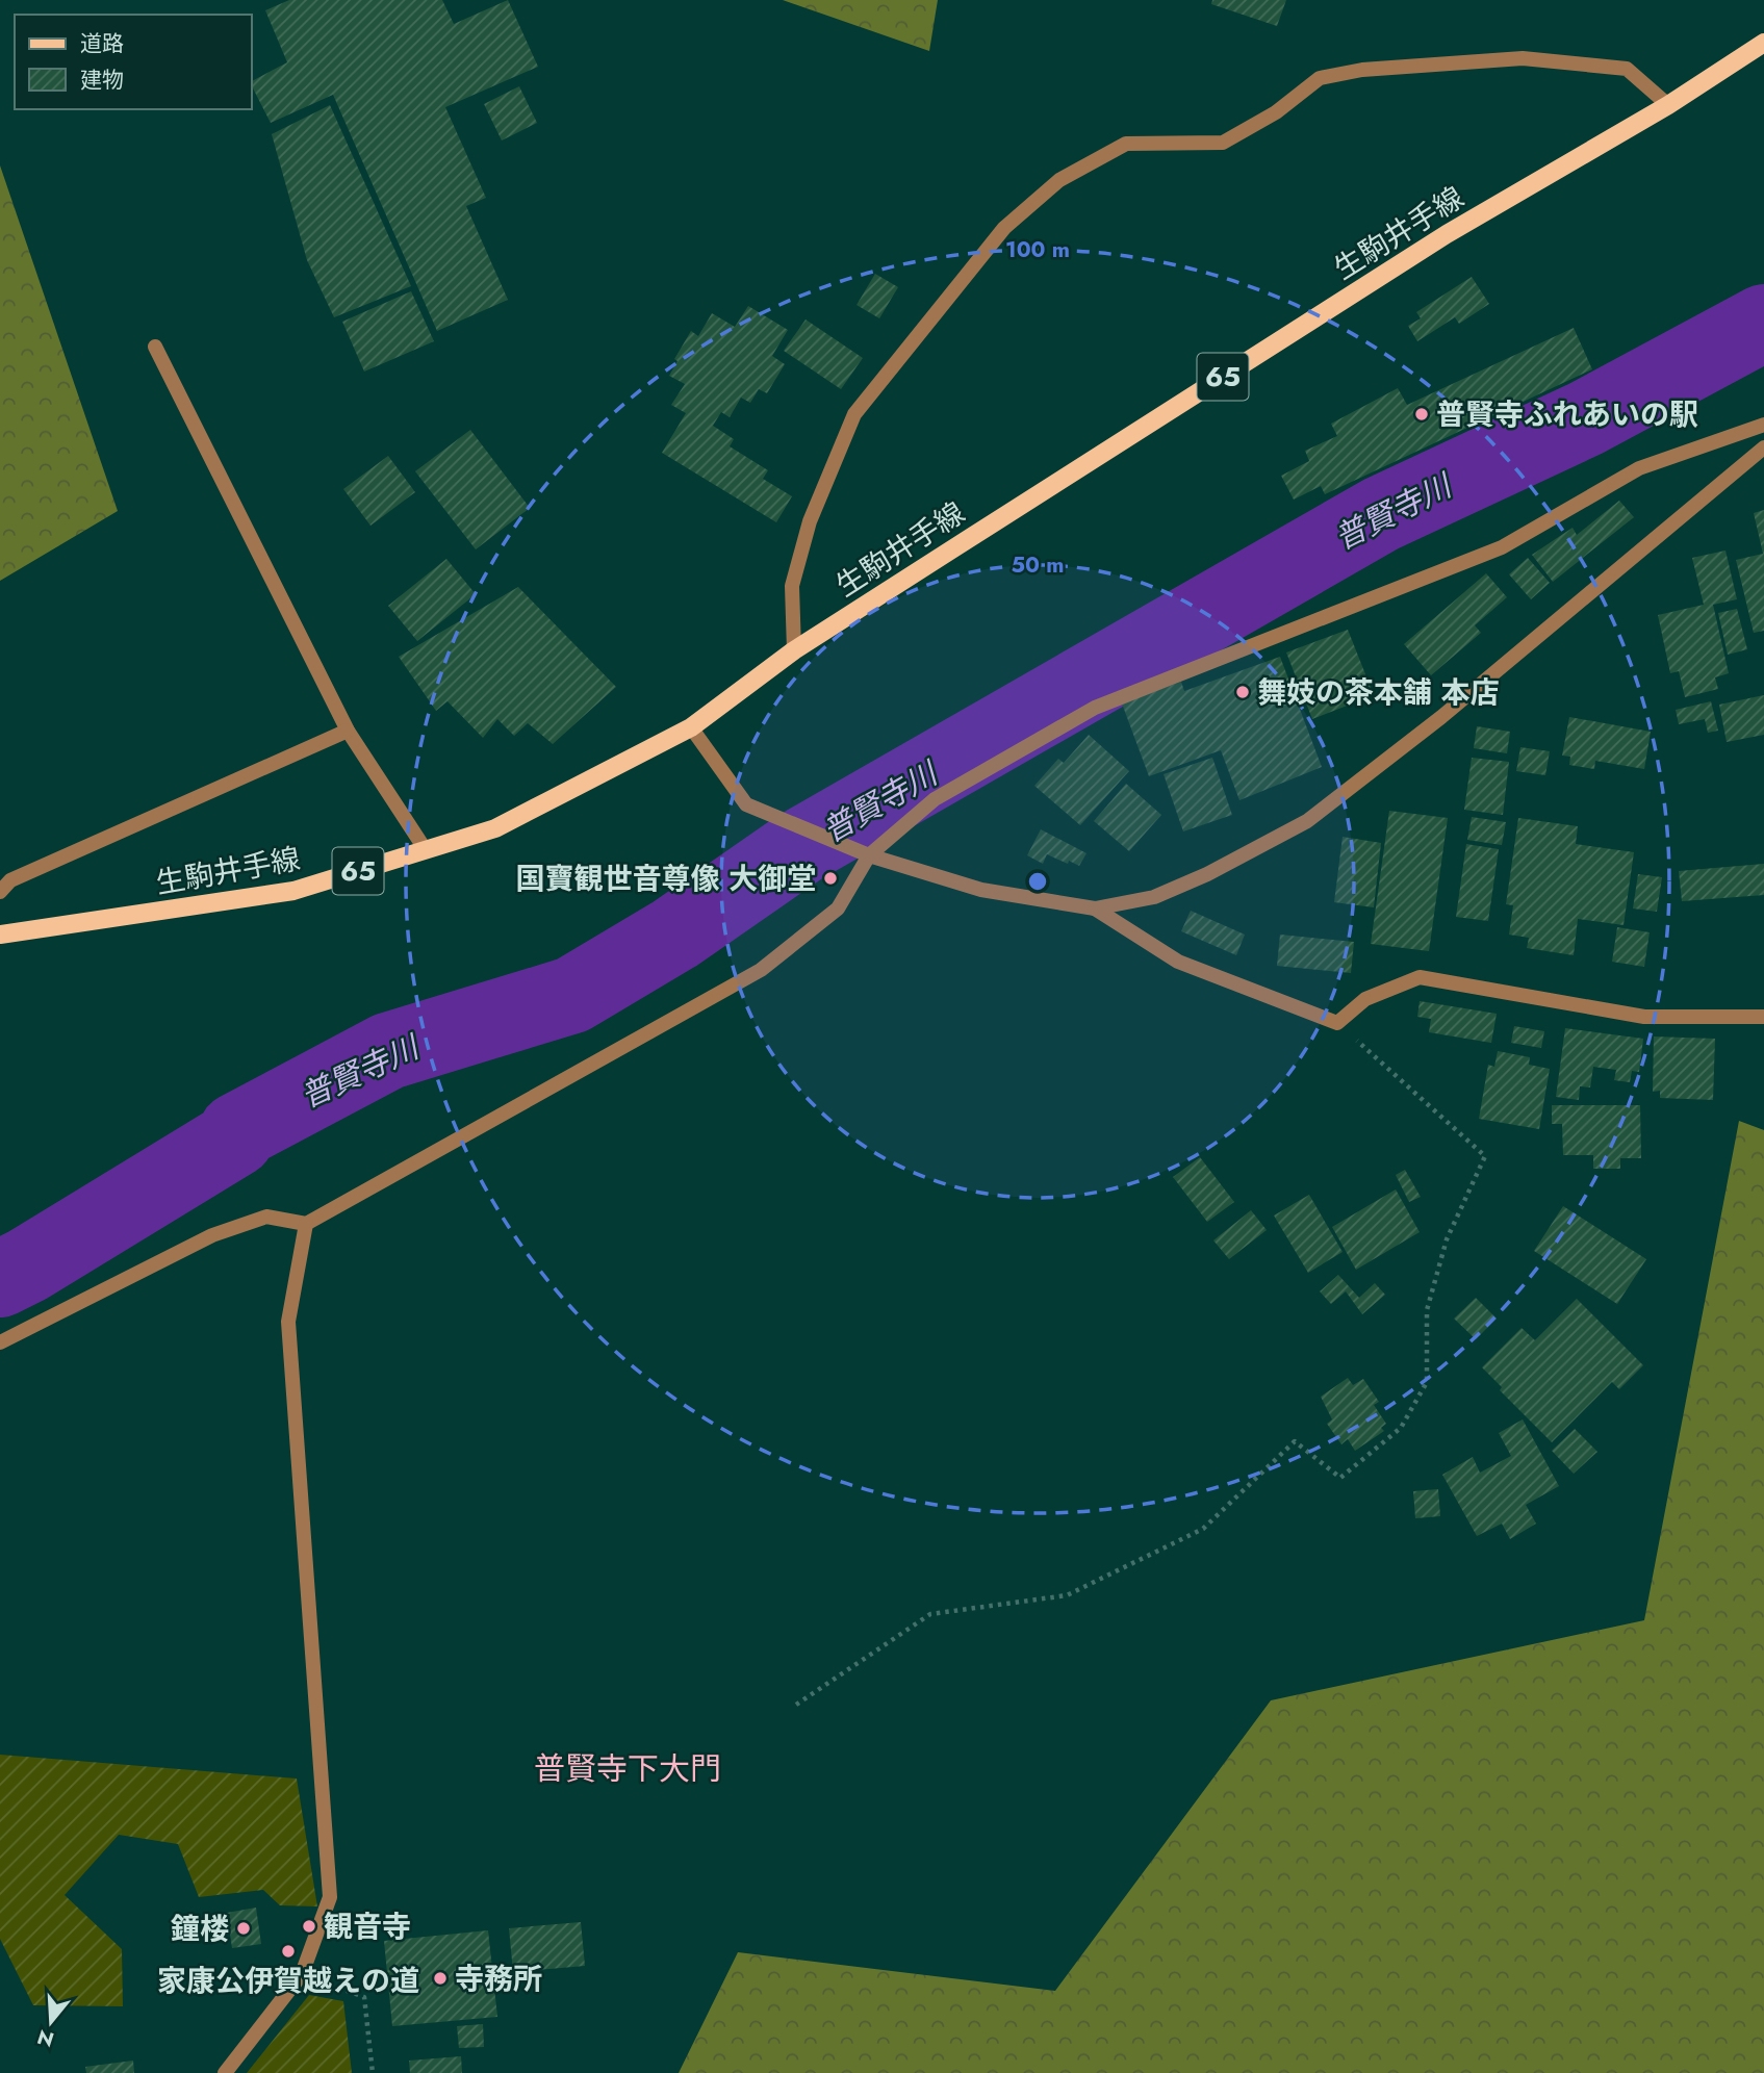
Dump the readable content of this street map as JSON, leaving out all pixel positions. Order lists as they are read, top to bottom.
{
  "streets": {
    "main road": ["生駒井手線", "65"]
  },
  "districts": ["普賢寺下大門"],
  "water": ["普賢寺川"],
  "places": [
    "普賢寺ふれあいの駅",
    "舞妓の茶本舗 本店",
    "国寶観世音尊像 大御堂",
    "観音寺",
    "鐘楼",
    "家康公伊賀越えの道",
    "寺務所"
  ],
  "legend": ["道路", "建物"],
  "north": "bottom",
  "rings": ["100 m", "50 m"]
}
